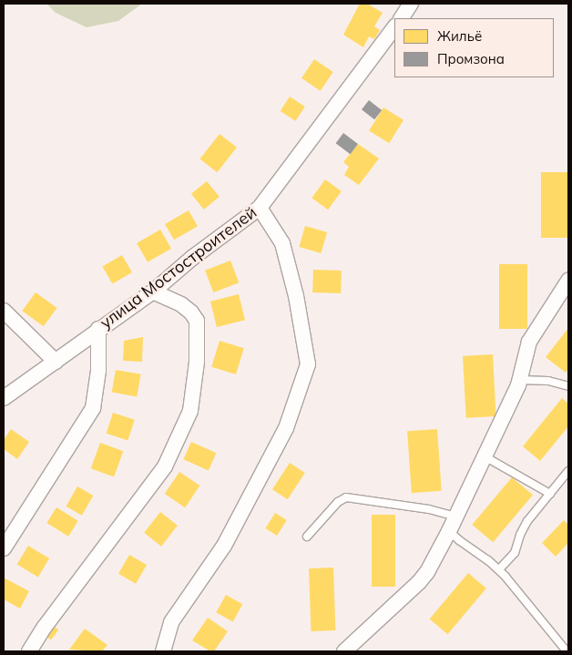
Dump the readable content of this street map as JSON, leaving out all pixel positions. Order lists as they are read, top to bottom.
{
  "streets": {
    "street": ["улица Мостостроителей"]
  },
  "legend": ["Жильё", "Промзона"]
}
